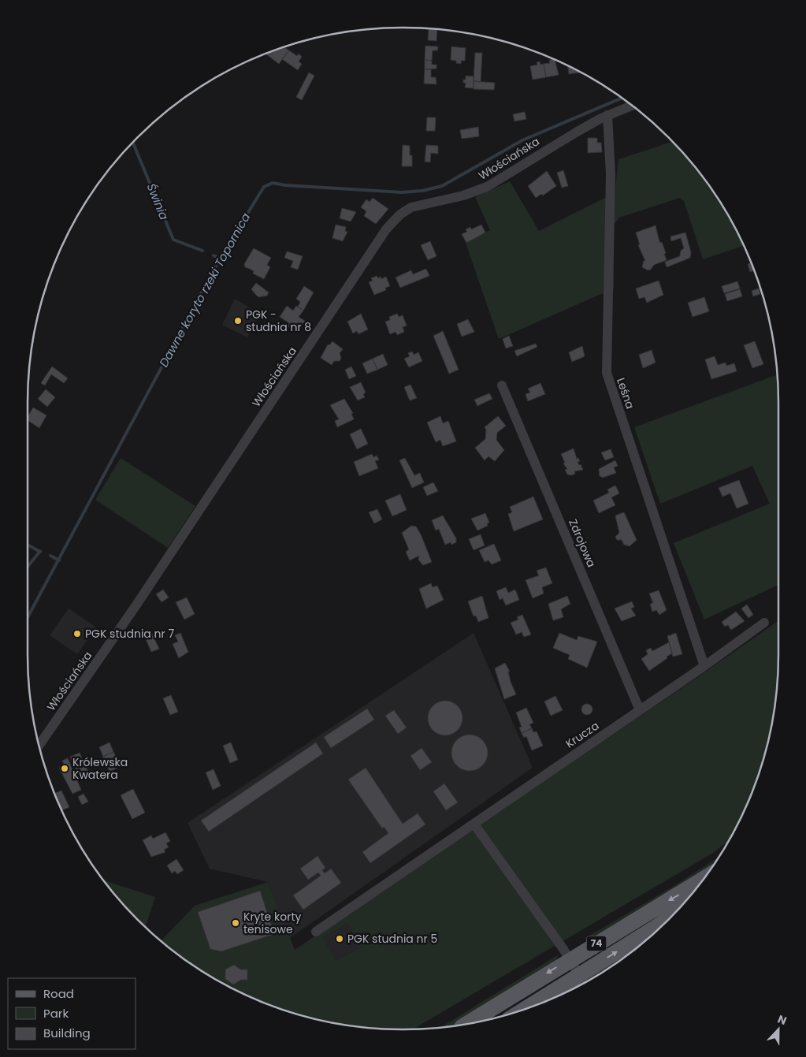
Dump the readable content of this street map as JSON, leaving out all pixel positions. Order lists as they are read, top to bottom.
{
  "streets": {
    "main road": ["74"],
    "street": [
      "Włościańska",
      "Leśna",
      "Zdrojowa",
      "Krucza"
    ]
  },
  "crossings": [
    ["Włościańska", "Leśna"],
    ["Leśna", "Krucza"],
    ["Zdrojowa", "Krucza"]
  ],
  "water": ["Świnia", "Dawne koryto rzeki Topornica"],
  "places": [
    "PGK - studnia nr 8",
    "PGK studnia nr 7",
    "Królewska Kwatera",
    "Kryte korty tenisowe",
    "PGK studnia nr 5"
  ],
  "legend": ["Road", "Park", "Building"],
  "north": "top"
}
